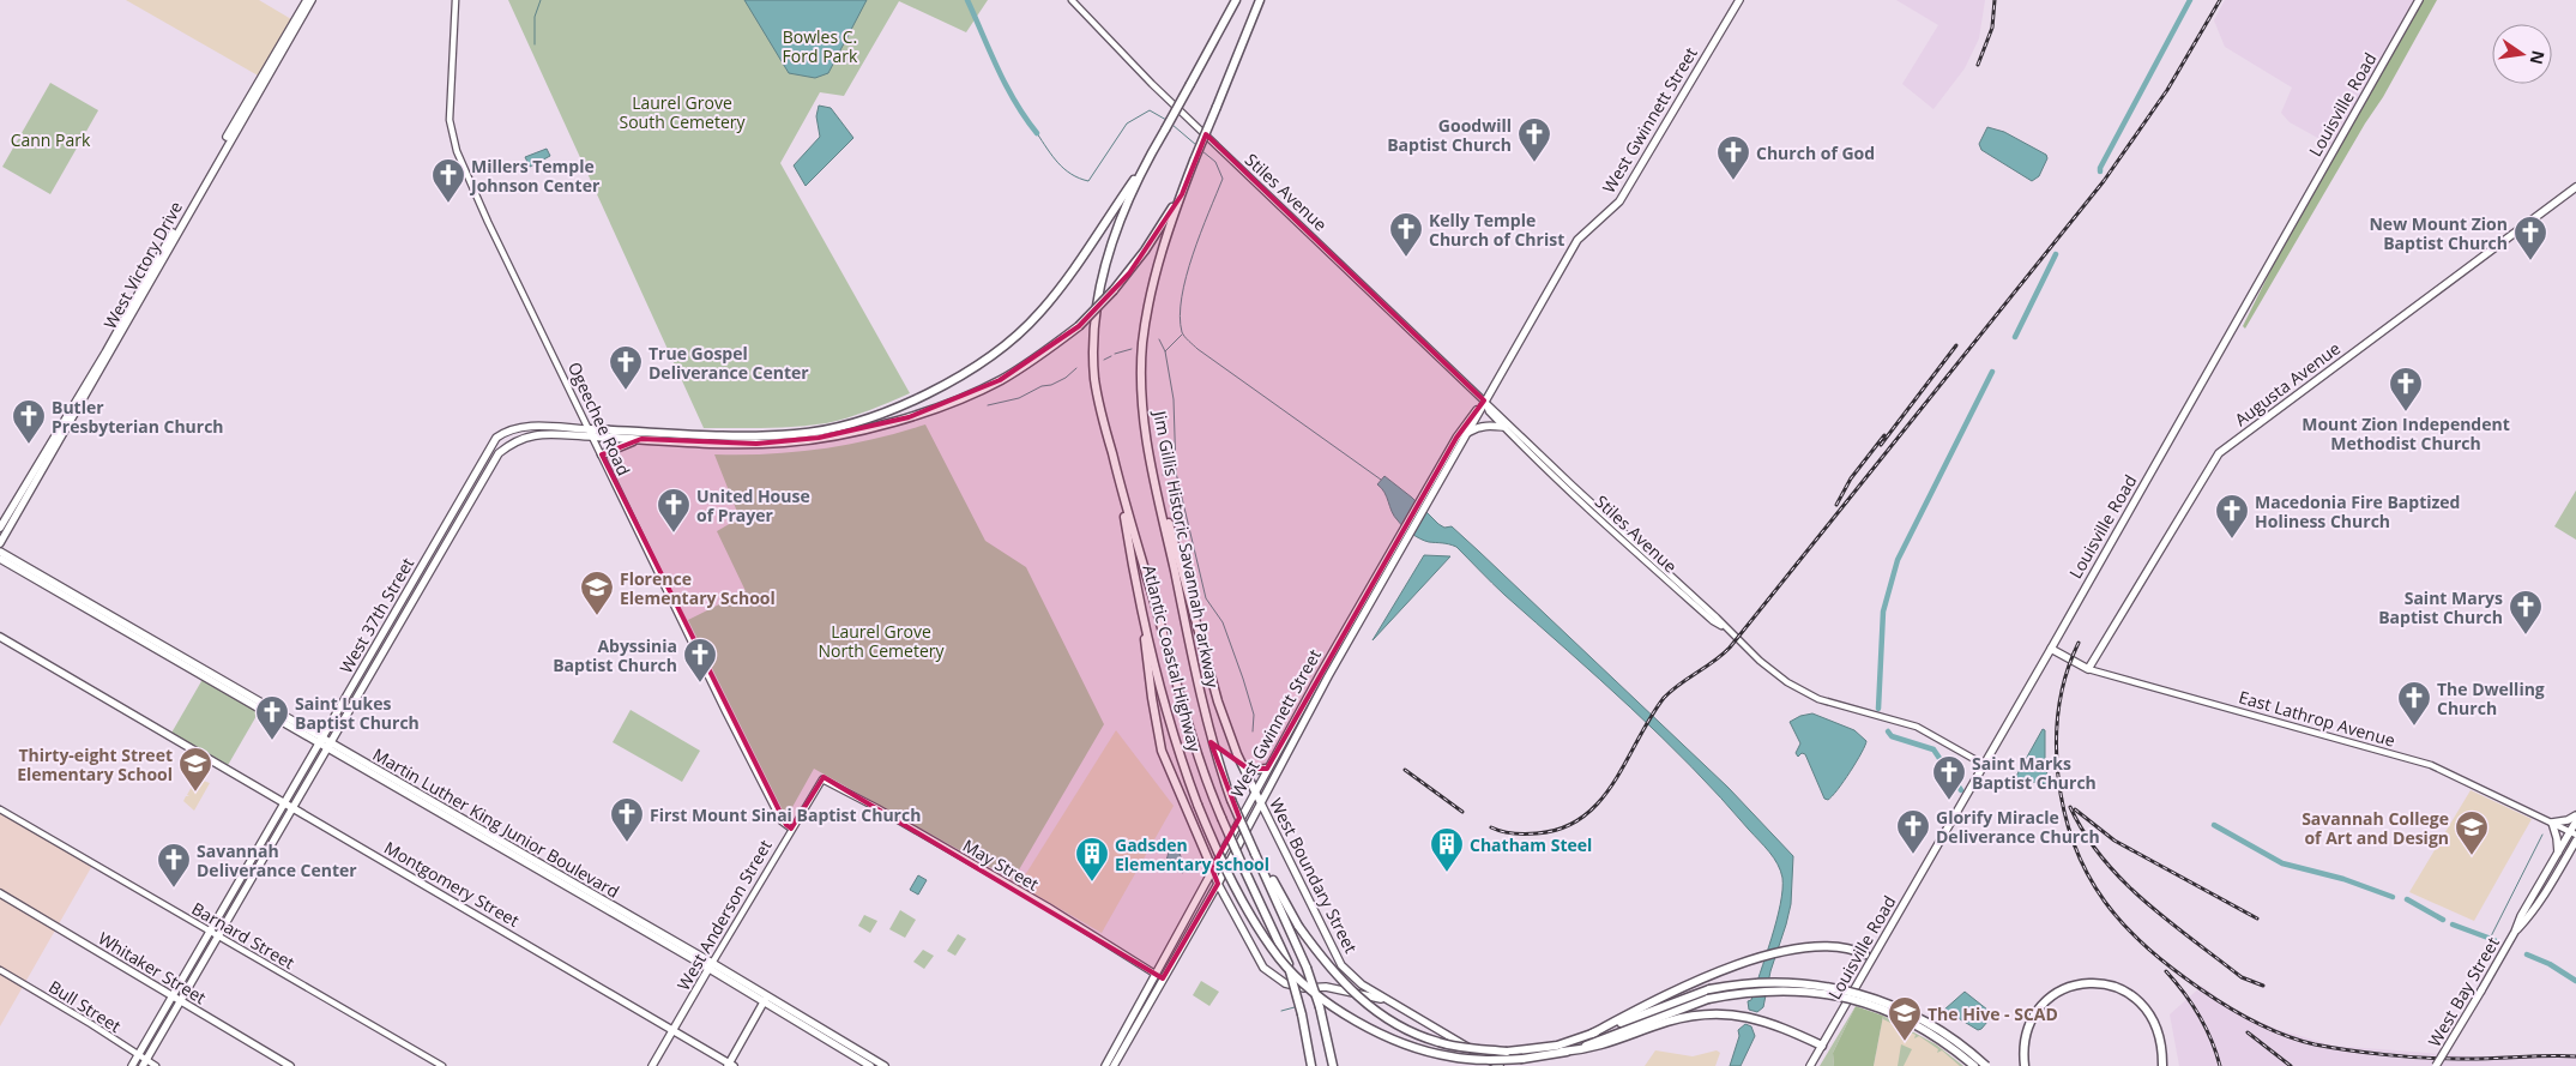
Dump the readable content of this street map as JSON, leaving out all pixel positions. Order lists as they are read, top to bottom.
{
  "streets": {
    "highway": ["Jim Gillis Historic Savannah Parkway", "Atlantic Coastal Highway"],
    "main road": [
      "Louisville Road",
      "West Gwinnett Street",
      "West Victory Drive",
      "Augusta Avenue",
      "West 37th Street",
      "East Lathrop Avenue",
      "Martin Luther King Junior Boulevard",
      "West Boundary Street",
      "Montgomery Street",
      "West Anderson Street",
      "Whitaker Street",
      "West Bay Street"
    ],
    "street": [
      "Stiles Avenue",
      "Ogeechee Road",
      "May Street",
      "Barnard Street",
      "Bull Street"
    ]
  },
  "crossings": [
    ["Louisville Road", "Stiles Avenue"],
    ["Louisville Road", "East Lathrop Avenue"],
    ["West Gwinnett Street", "Stiles Avenue"],
    ["West Gwinnett Street", "May Street"],
    ["West Gwinnett Street", "West Boundary Street"],
    ["Augusta Avenue", "East Lathrop Avenue"],
    ["Ogeechee Road", "West 37th Street"],
    ["Ogeechee Road", "West Anderson Street"],
    ["Jim Gillis Historic Savannah Parkway", "Atlantic Coastal Highway"],
    ["West 37th Street", "Martin Luther King Junior Boulevard"],
    ["West 37th Street", "Montgomery Street"],
    ["West 37th Street", "Barnard Street"],
    ["West 37th Street", "Whitaker Street"],
    ["West 37th Street", "Bull Street"],
    ["East Lathrop Avenue", "West Bay Street"],
    ["Martin Luther King Junior Boulevard", "West Anderson Street"],
    ["May Street", "West Anderson Street"],
    ["Montgomery Street", "West Anderson Street"]
  ],
  "parks": [
    "Bowles C. Ford Park",
    "Laurel Grove South Cemetery",
    "Cann Park",
    "Laurel Grove North Cemetery"
  ],
  "places": {
    "church": [
      "Goodwill Baptist Church",
      "Church of God",
      "Millers Temple Johnson Center",
      "Kelly Temple Church of Christ",
      "New Mount Zion Baptist Church",
      "True Gospel Deliverance Center",
      "Mount Zion Independent Methodist Church",
      "Butler Presbyterian Church",
      "United House of Prayer",
      "Macedonia Fire Baptized Holiness Church",
      "Saint Marys Baptist Church",
      "Abyssinia Baptist Church",
      "The Dwelling Church",
      "Saint Lukes Baptist Church",
      "Saint Marks Baptist Church",
      "First Mount Sinai Baptist Church",
      "Glorify Miracle Deliverance Church",
      "Savannah Deliverance Center"
    ],
    "school or university": [
      "Florence Elementary School",
      "Thirty-eight Street Elementary School",
      "Savannah College of Art and Design",
      "The Hive - SCAD"
    ],
    "building": ["Chatham Steel", "Gadsden Elementary school"]
  },
  "north": "right"
}
